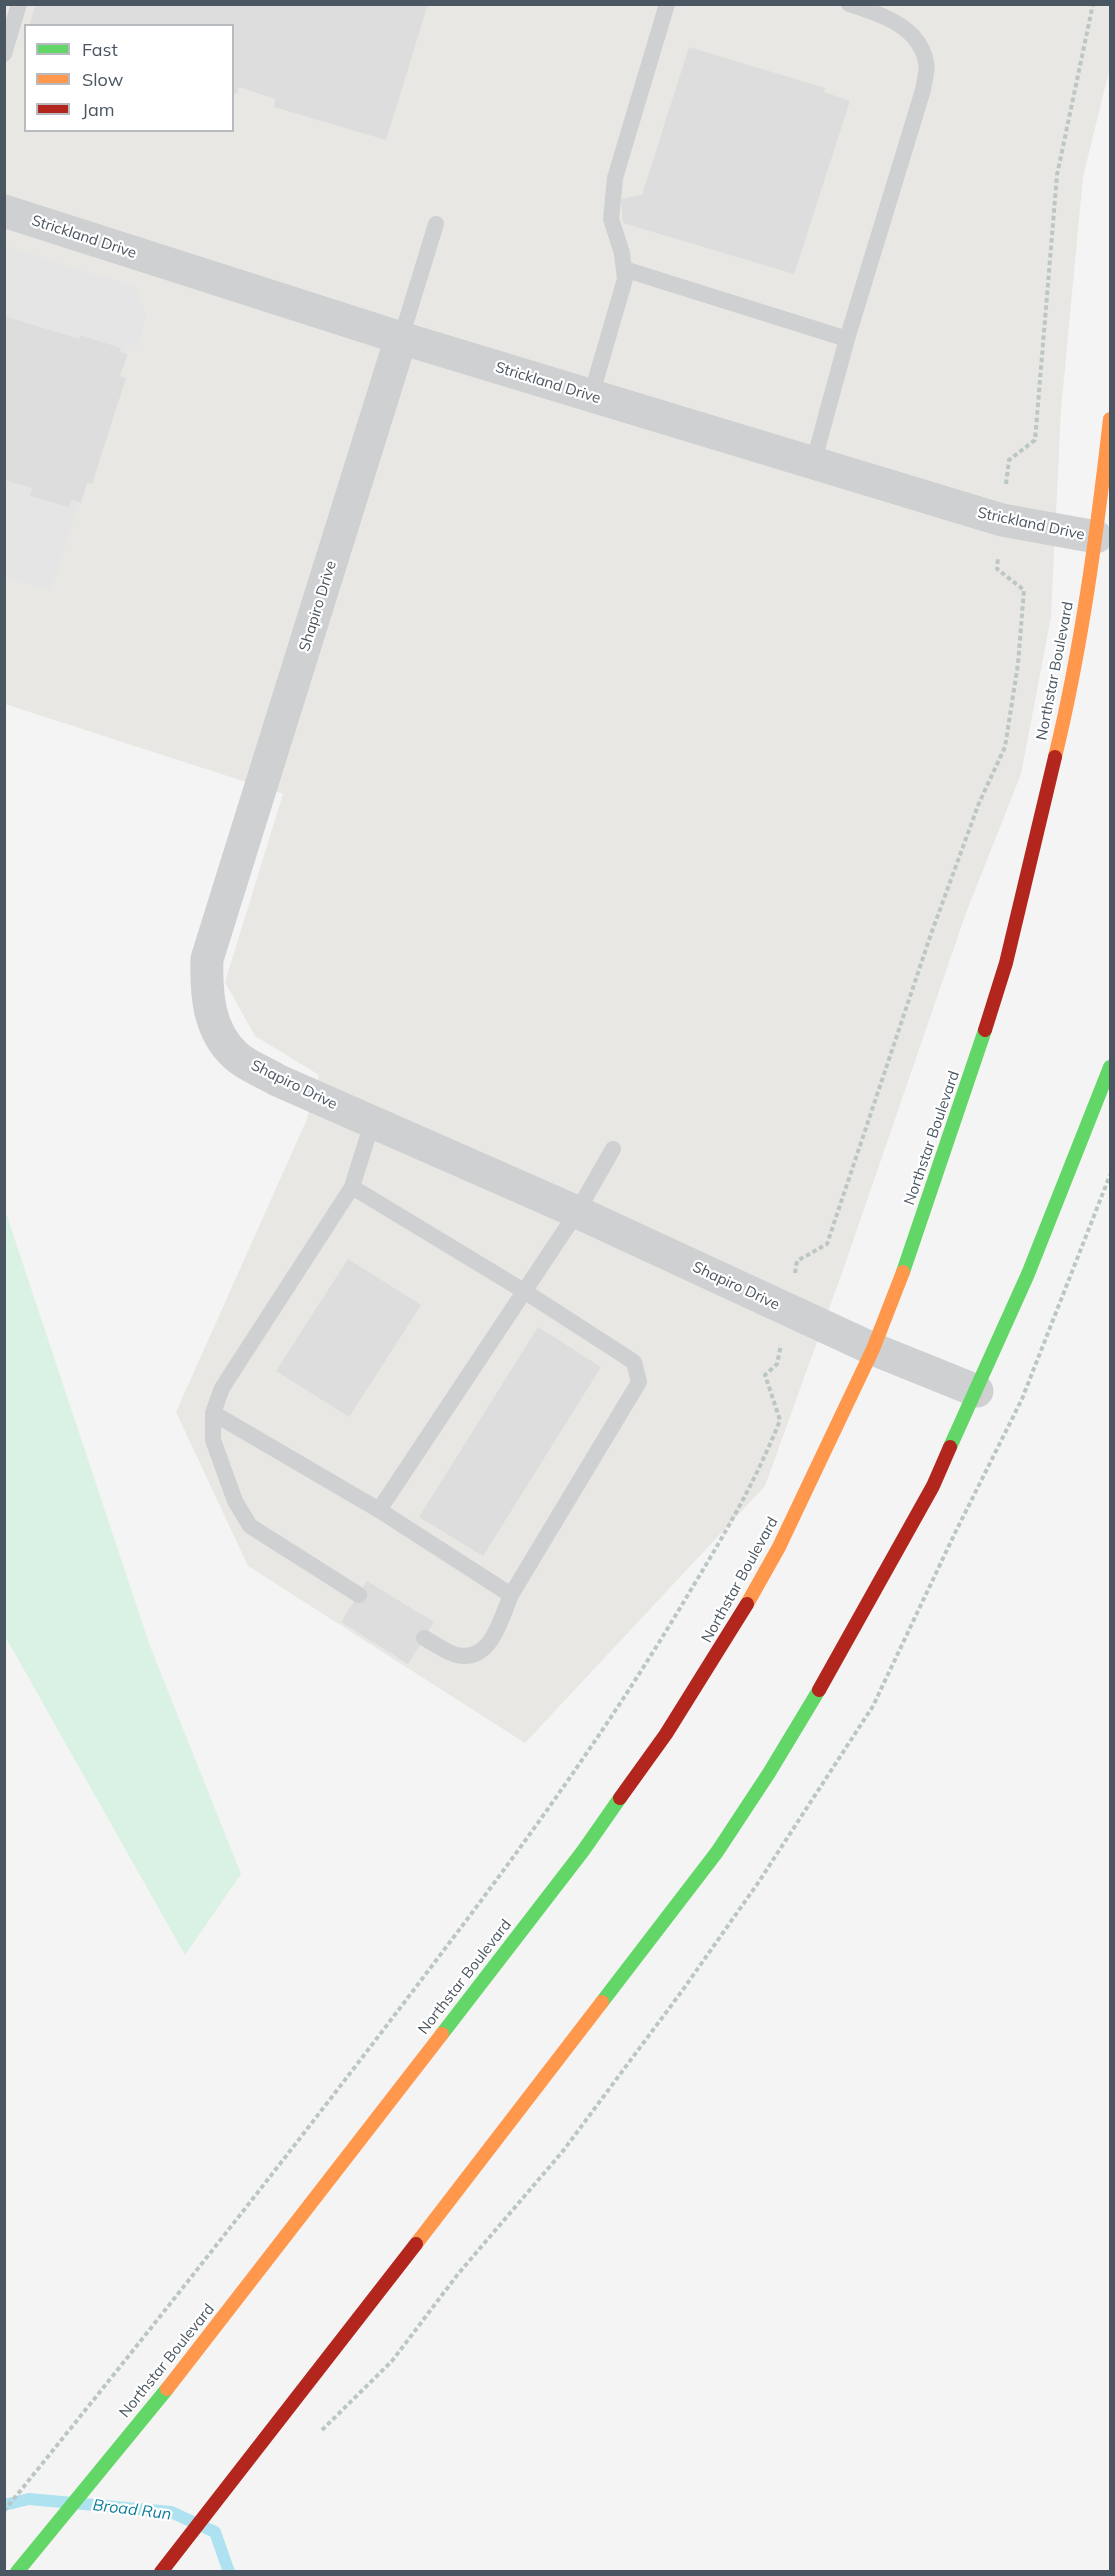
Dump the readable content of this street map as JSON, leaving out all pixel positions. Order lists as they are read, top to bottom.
{
  "streets": {
    "main road": ["Northstar Boulevard"],
    "street": ["Strickland Drive", "Shapiro Drive"]
  },
  "crossings": [
    ["Strickland Drive", "Shapiro Drive"],
    ["Strickland Drive", "Northstar Boulevard"],
    ["Shapiro Drive", "Northstar Boulevard"]
  ],
  "water": ["Broad Run"],
  "legend": ["Fast", "Slow", "Jam"]
}
